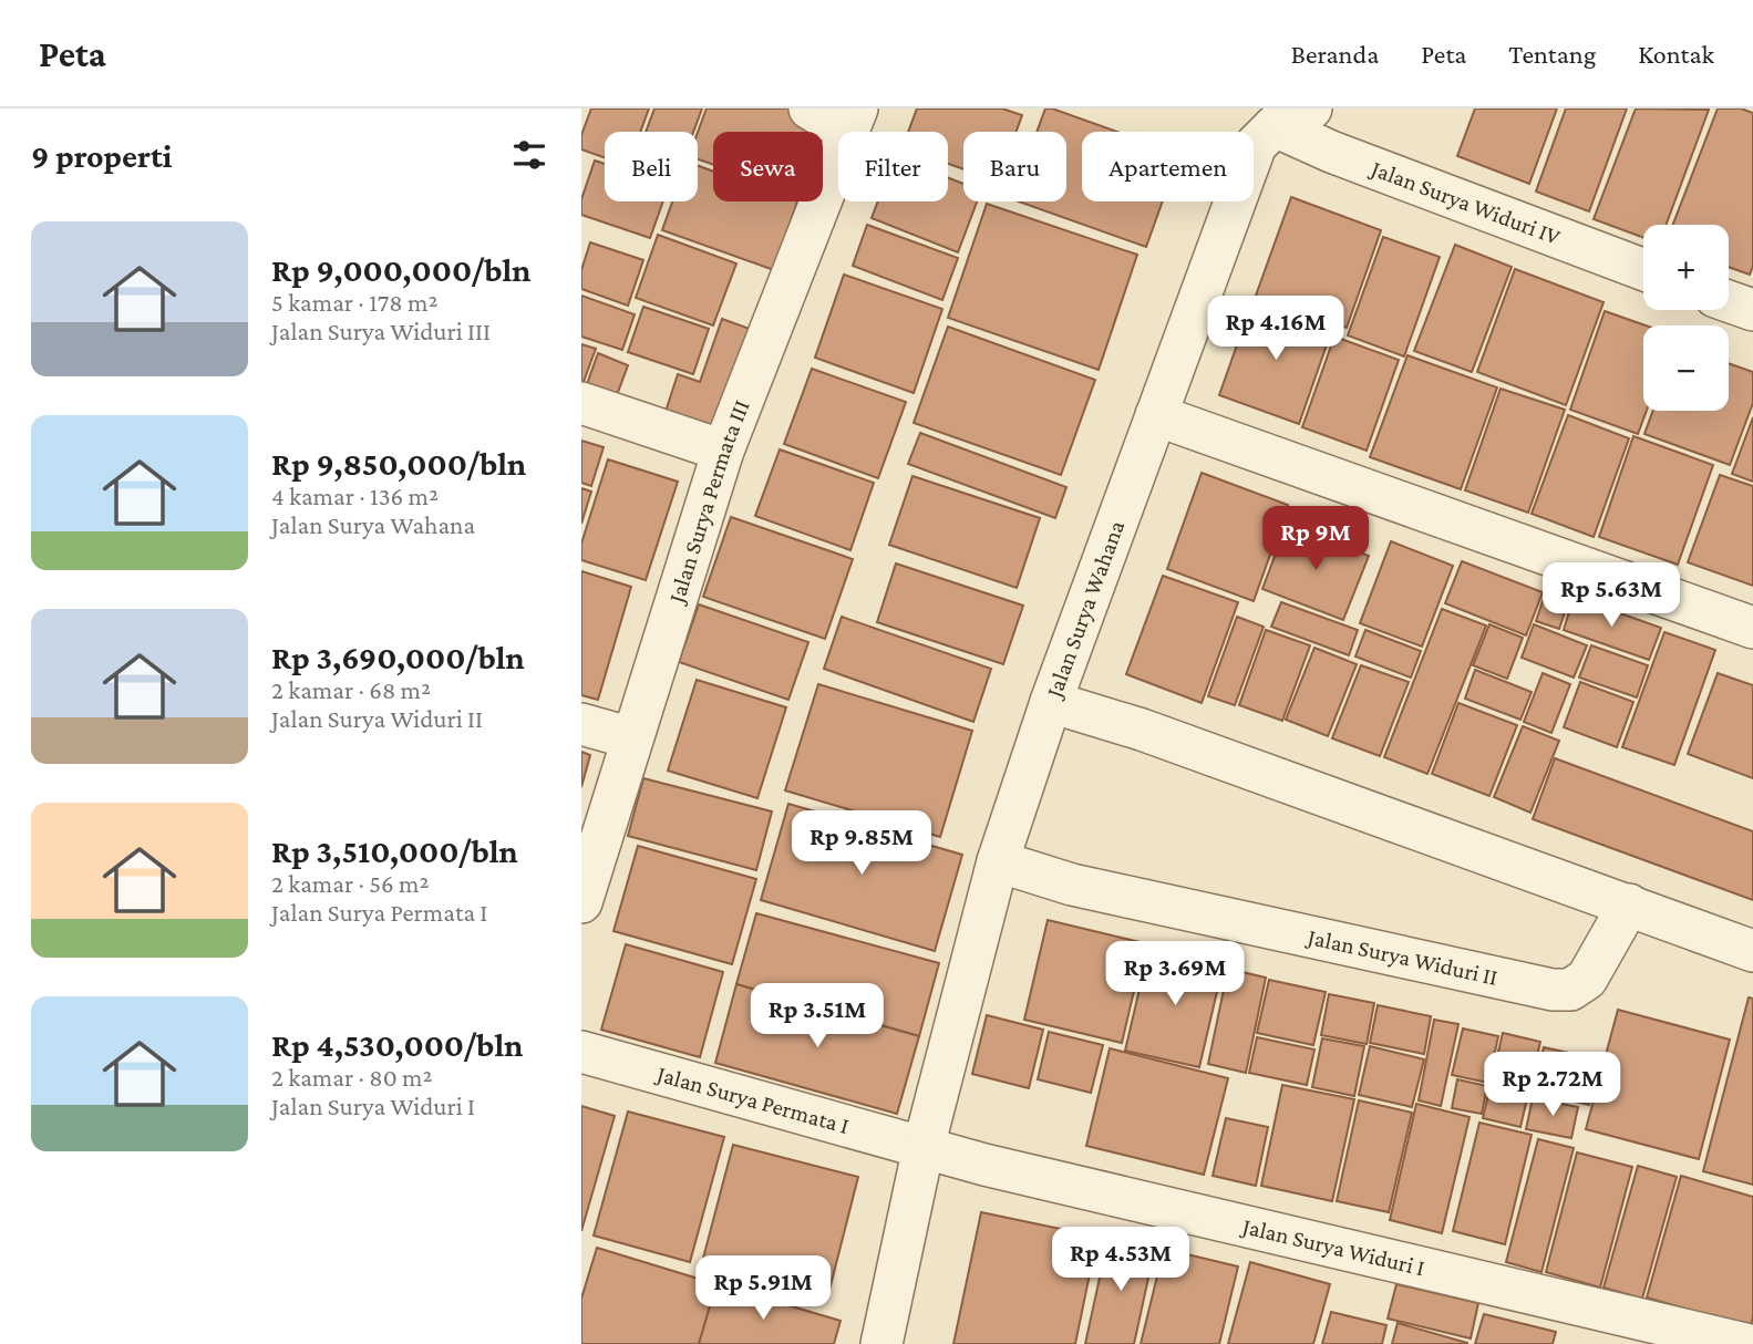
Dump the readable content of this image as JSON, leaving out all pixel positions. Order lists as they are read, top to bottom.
{
  "streets": {
    "street": [
      "Jalan Surya Widuri IV",
      "Jalan Surya Permata III",
      "Jalan Surya Wahana",
      "Jalan Surya Widuri II",
      "Jalan Surya Permata I",
      "Jalan Surya Widuri I"
    ]
  },
  "crossings": [
    ["Jalan Surya Widuri IV", "Jalan Surya Wahana"],
    ["Jalan Surya Wahana", "Jalan Surya Widuri II"],
    ["Jalan Surya Wahana", "Jalan Surya Permata I"],
    ["Jalan Surya Wahana", "Jalan Surya Widuri I"],
    ["Jalan Surya Permata I", "Jalan Surya Widuri I"]
  ],
  "page": {
    "header": "Peta",
    "nav": [
      "Beranda",
      "Peta",
      "Tentang",
      "Kontak"
    ],
    "heading": "9 properti",
    "chip": [
      "Beli",
      "Sewa",
      "Filter",
      "Baru",
      "Apartemen"
    ],
    "list": [
      {
        "name": "Rp 9,000,000/bln",
        "note": "5 kamar · 178 m² · Jalan Surya Widuri III"
      },
      {
        "name": "Rp 9,850,000/bln",
        "note": "4 kamar · 136 m² · Jalan Surya Wahana"
      },
      {
        "name": "Rp 3,690,000/bln",
        "note": "2 kamar · 68 m² · Jalan Surya Widuri II"
      },
      {
        "name": "Rp 3,510,000/bln",
        "note": "2 kamar · 56 m² · Jalan Surya Permata I"
      },
      {
        "name": "Rp 4,530,000/bln",
        "note": "2 kamar · 80 m² · Jalan Surya Widuri I"
      }
    ],
    "map_buttons": ["+", "−"],
    "price": [
      "Rp 4.16M",
      "Rp 9M",
      "Rp 5.63M",
      "Rp 9.85M",
      "Rp 3.69M",
      "Rp 3.51M",
      "Rp 2.72M",
      "Rp 4.53M",
      "Rp 5.91M"
    ]
  }
}
